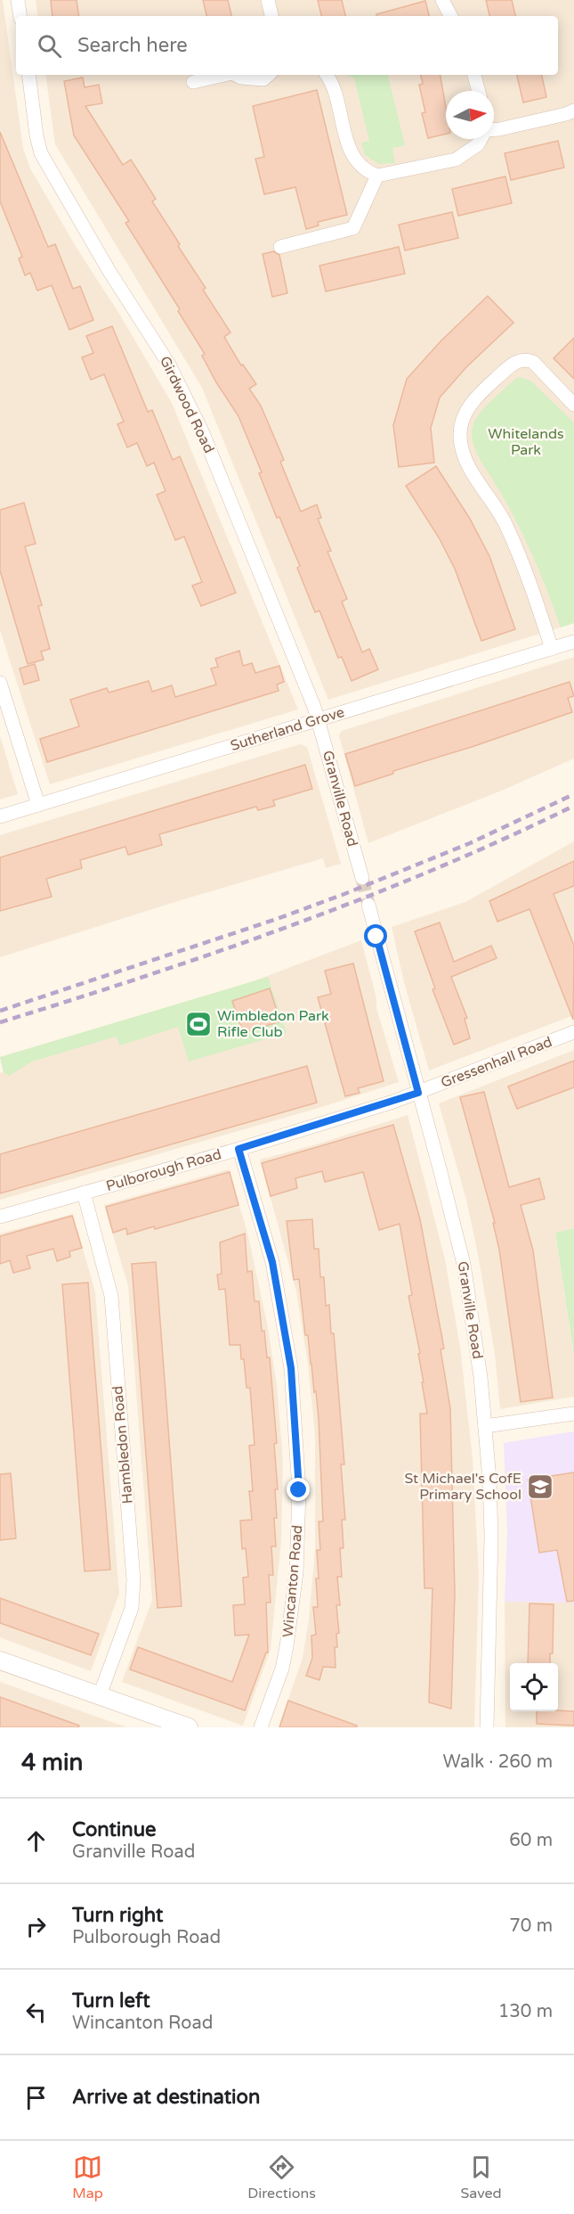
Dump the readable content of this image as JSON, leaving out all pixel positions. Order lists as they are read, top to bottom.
{
  "streets": {
    "street": [
      "Girdwood Road",
      "Sutherland Grove",
      "Granville Road",
      "Gressenhall Road",
      "Pulborough Road",
      "Hambledon Road",
      "Wincanton Road"
    ]
  },
  "crossings": [
    ["Girdwood Road", "Sutherland Grove"],
    ["Girdwood Road", "Granville Road"],
    ["Sutherland Grove", "Granville Road"],
    ["Granville Road", "Gressenhall Road"],
    ["Granville Road", "Pulborough Road"],
    ["Gressenhall Road", "Pulborough Road"],
    ["Pulborough Road", "Hambledon Road"],
    ["Pulborough Road", "Wincanton Road"]
  ],
  "parks": ["Whitelands Park"],
  "places": {
    "sports": ["Wimbledon Park Rifle Club"],
    "school or university": ["St Michael's CofE Primary School"]
  },
  "north": "right",
  "page": {
    "search": "Search here",
    "heading": ["4 min", "Walk · 260 m"],
    "list": [
      ["Continue", "Granville Road", "60 m"],
      ["Turn right", "Pulborough Road", "70 m"],
      ["Turn left", "Wincanton Road", "130 m"],
      "Arrive at destination"
    ],
    "nav": ["Map", "Directions", "Saved"]
  }
}
